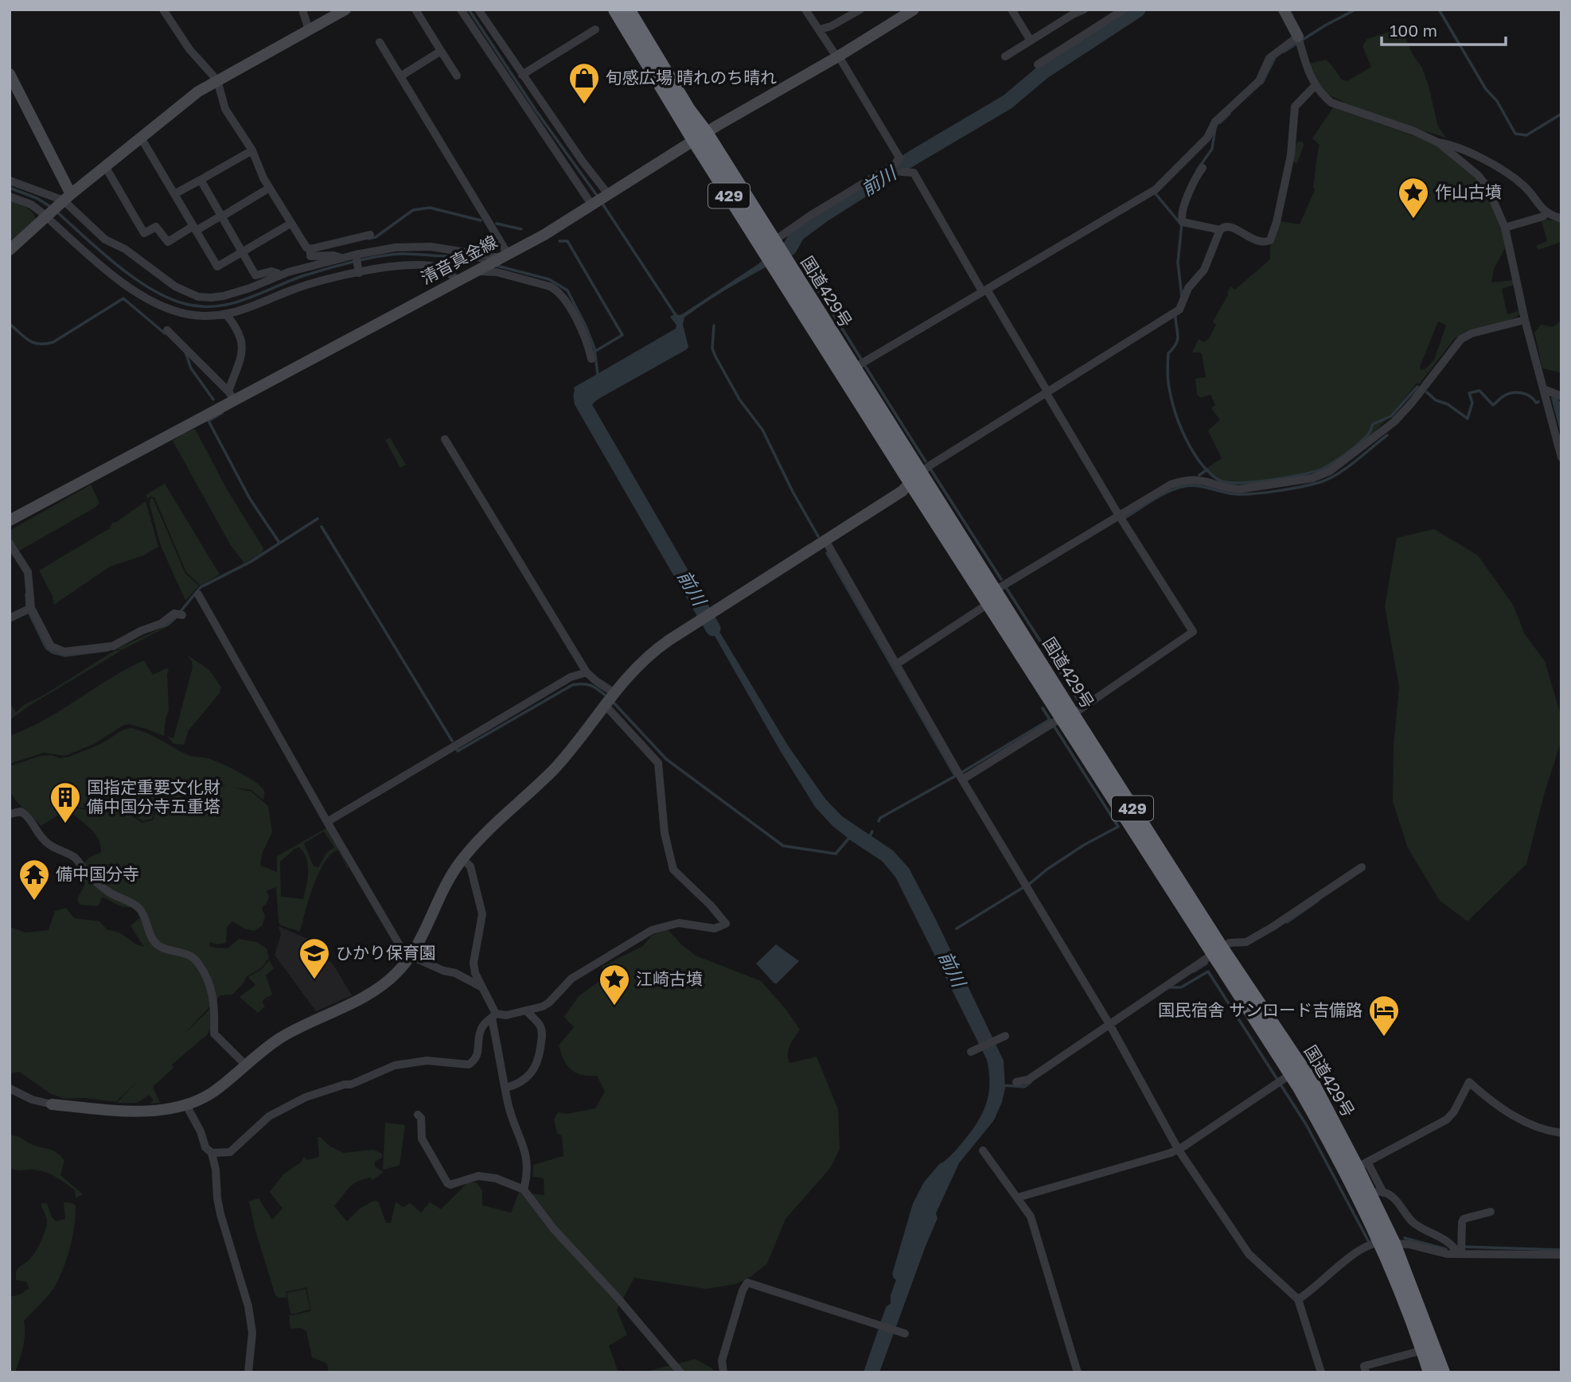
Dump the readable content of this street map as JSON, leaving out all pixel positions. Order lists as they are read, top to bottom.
{
  "streets": {
    "highway": ["429", "国道429号"],
    "street": ["清音真金線"]
  },
  "crossings": [
    ["清音真金線", "国道429号"]
  ],
  "water": ["前川"],
  "places": {
    "shop": ["旬感広場 晴れのち晴れ"],
    "place": ["作山古墳", "江崎古墳"],
    "building": ["国指定重要文化財 備中国分寺五重塔"],
    "temple": ["備中国分寺"],
    "school or university": ["ひかり保育園"],
    "hotel": ["国民宿舎 サンロード吉備路"]
  },
  "scale_bar": "100 m"
}
